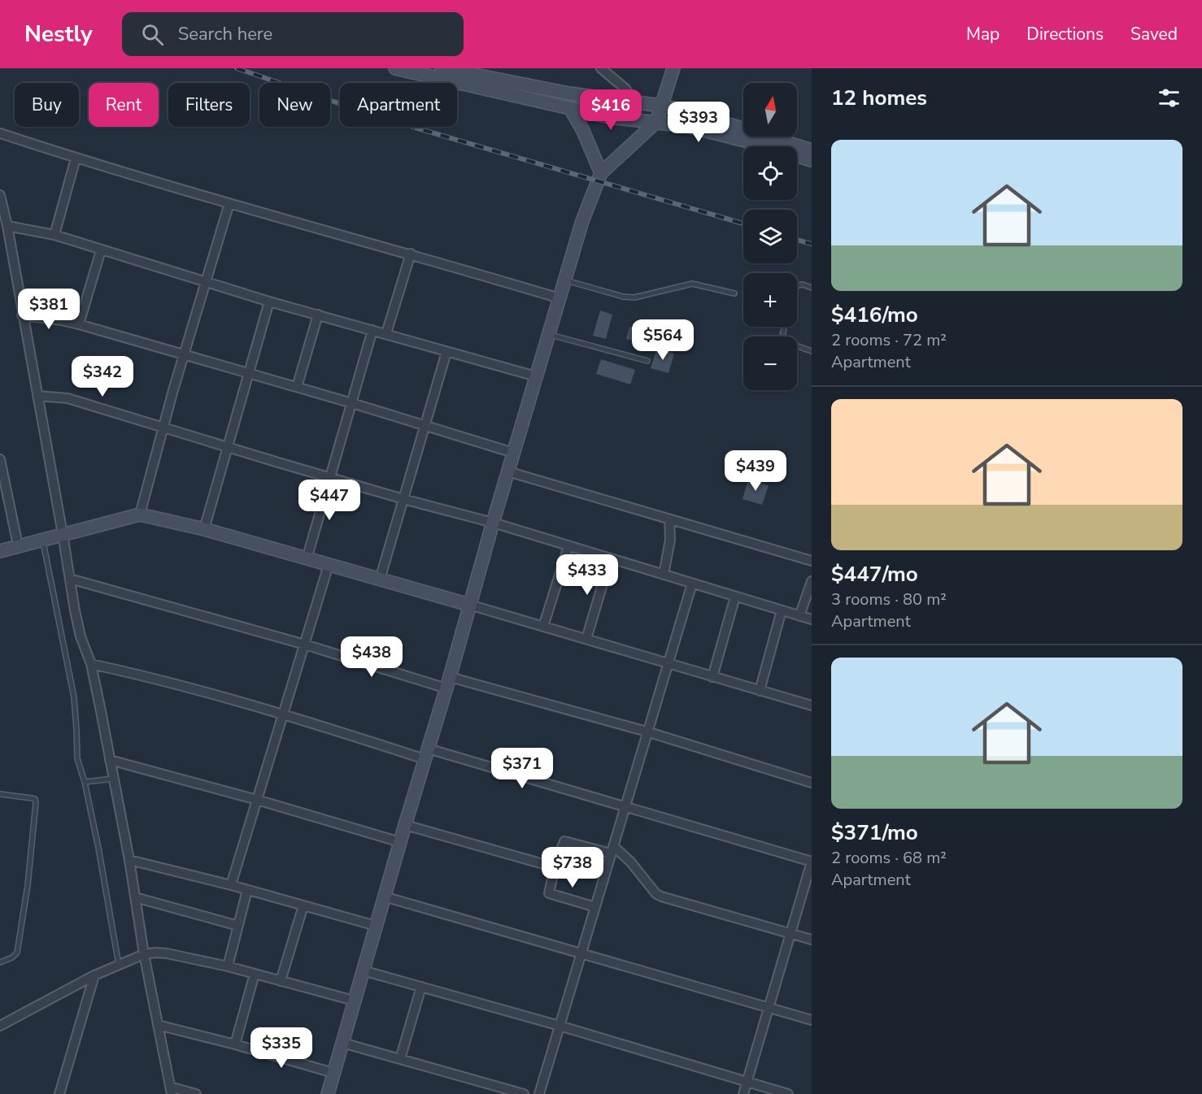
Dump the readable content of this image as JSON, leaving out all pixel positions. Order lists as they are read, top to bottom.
{
  "north": "top",
  "page": {
    "header": "Nestly",
    "search": "Search here",
    "nav": ["Map", "Directions", "Saved"],
    "heading": "12 homes",
    "map_buttons": ["+", "−"],
    "chip": [
      "Buy",
      "Rent",
      "Filters",
      "New",
      "Apartment"
    ],
    "price": [
      "$416",
      "$393",
      "$381",
      "$564",
      "$342",
      "$439",
      "$447",
      "$433",
      "$438",
      "$371",
      "$738",
      "$335"
    ],
    "list": [
      {
        "name": "$416/mo",
        "note": "2 rooms · 72 m² · Apartment"
      },
      {
        "name": "$447/mo",
        "note": "3 rooms · 80 m² · Apartment"
      },
      {
        "name": "$371/mo",
        "note": "2 rooms · 68 m² · Apartment"
      }
    ]
  }
}
